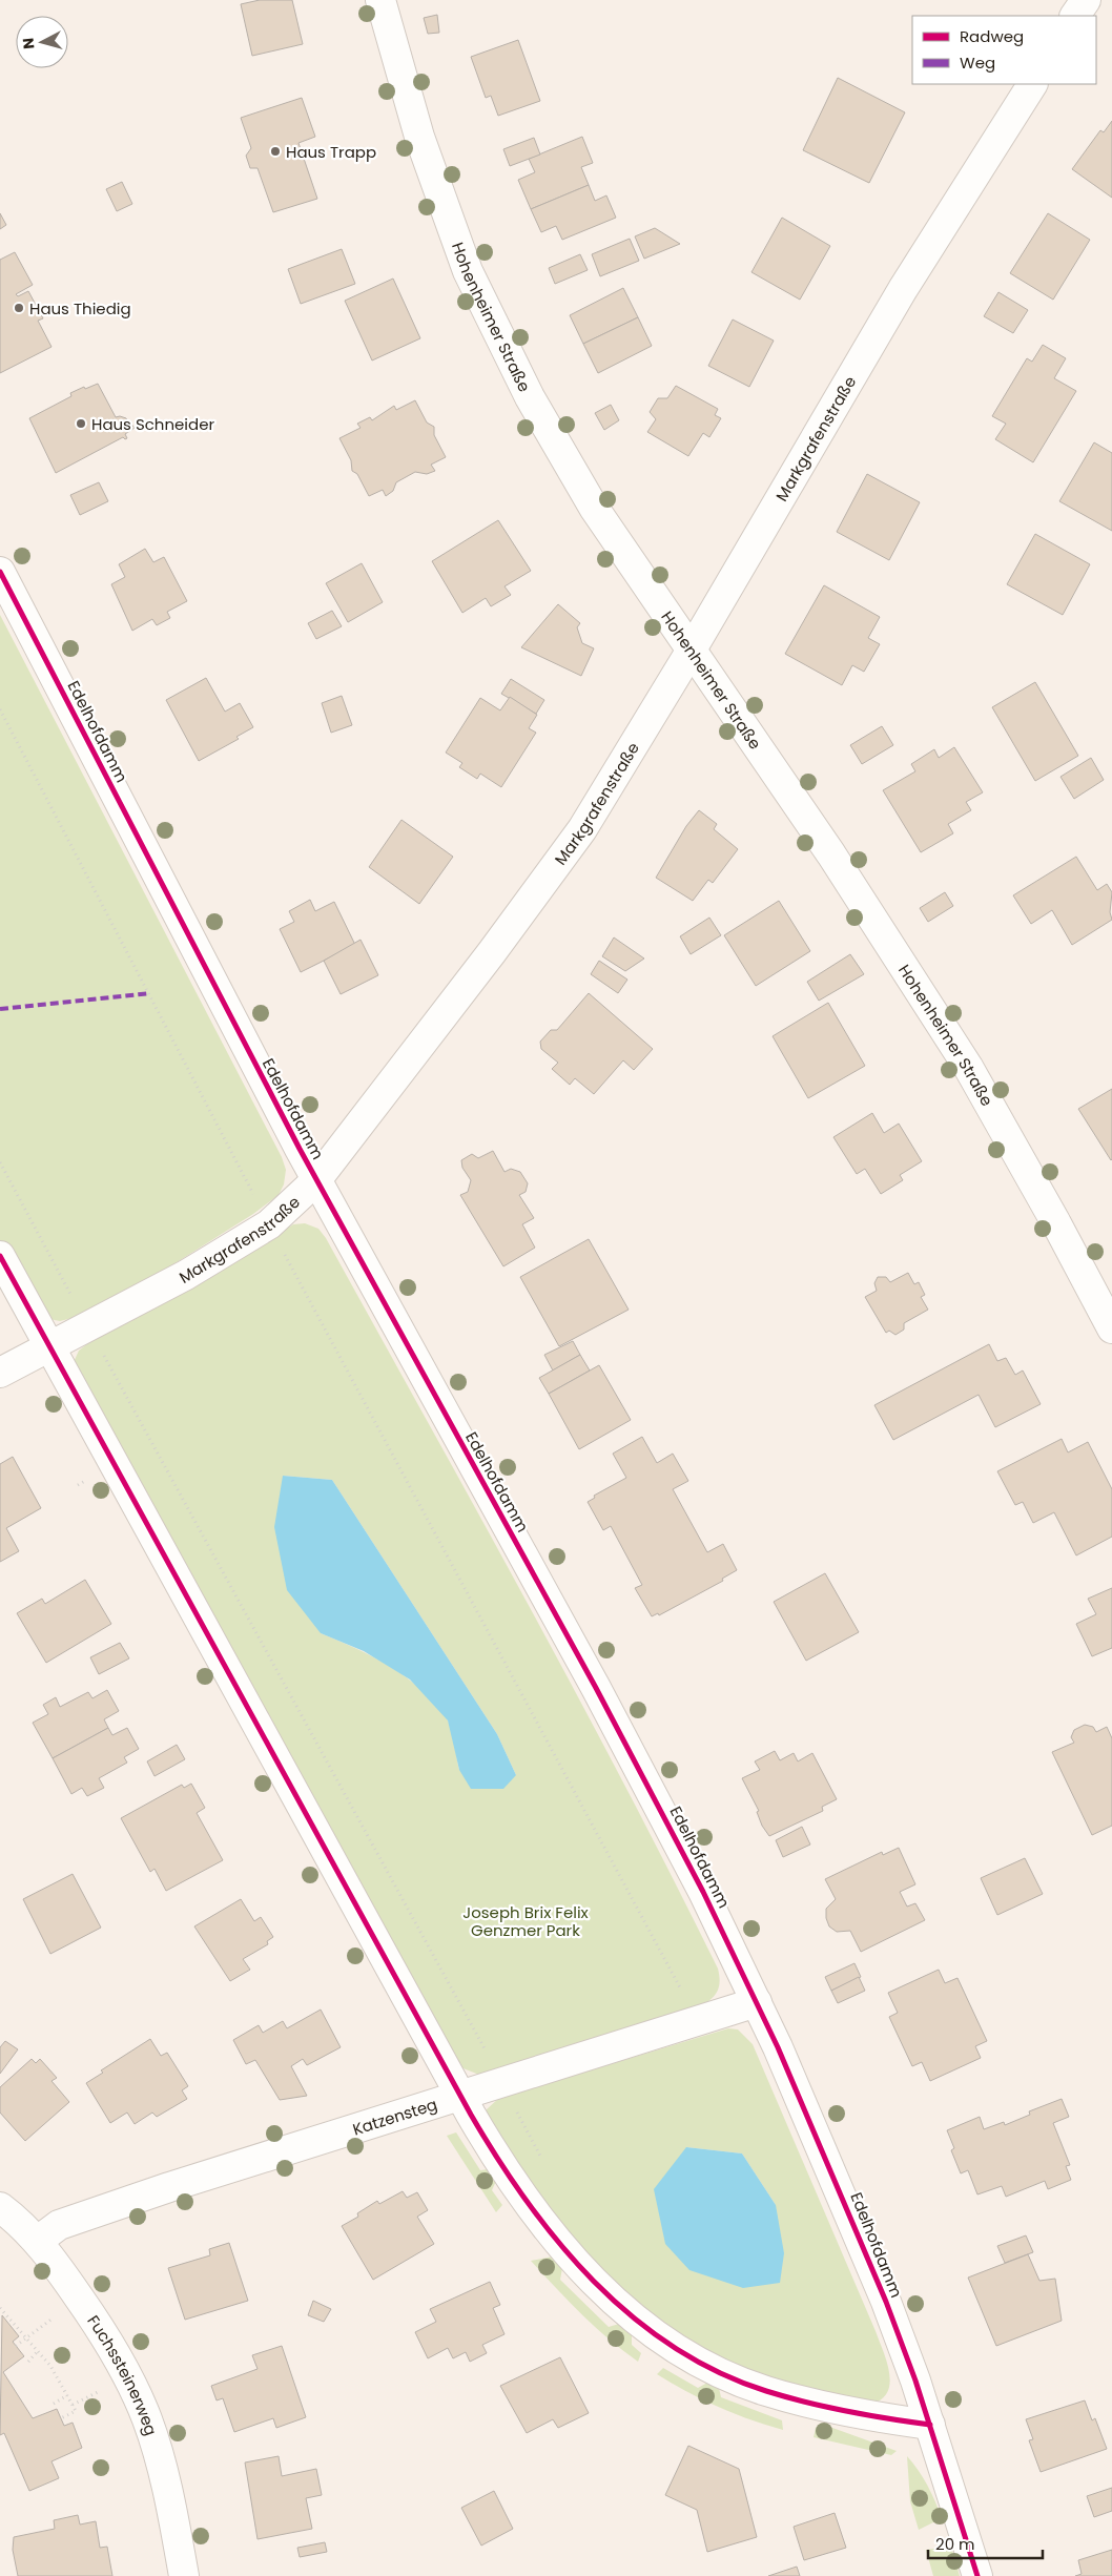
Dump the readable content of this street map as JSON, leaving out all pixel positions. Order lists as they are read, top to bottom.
{
  "streets": {
    "street": [
      "Hohenheimer Straße",
      "Markgrafenstraße",
      "Edelhofdamm",
      "Katzensteg",
      "Fuchssteinerweg"
    ]
  },
  "crossings": [
    ["Hohenheimer Straße", "Markgrafenstraße"],
    ["Markgrafenstraße", "Edelhofdamm"],
    ["Edelhofdamm", "Katzensteg"],
    ["Katzensteg", "Fuchssteinerweg"]
  ],
  "parks": ["Joseph Brix Felix Genzmer Park"],
  "places": ["Haus Trapp", "Haus Thiedig", "Haus Schneider"],
  "legend": ["Radweg", "Weg"],
  "scale_bar": "20 m",
  "north": "left"
}
